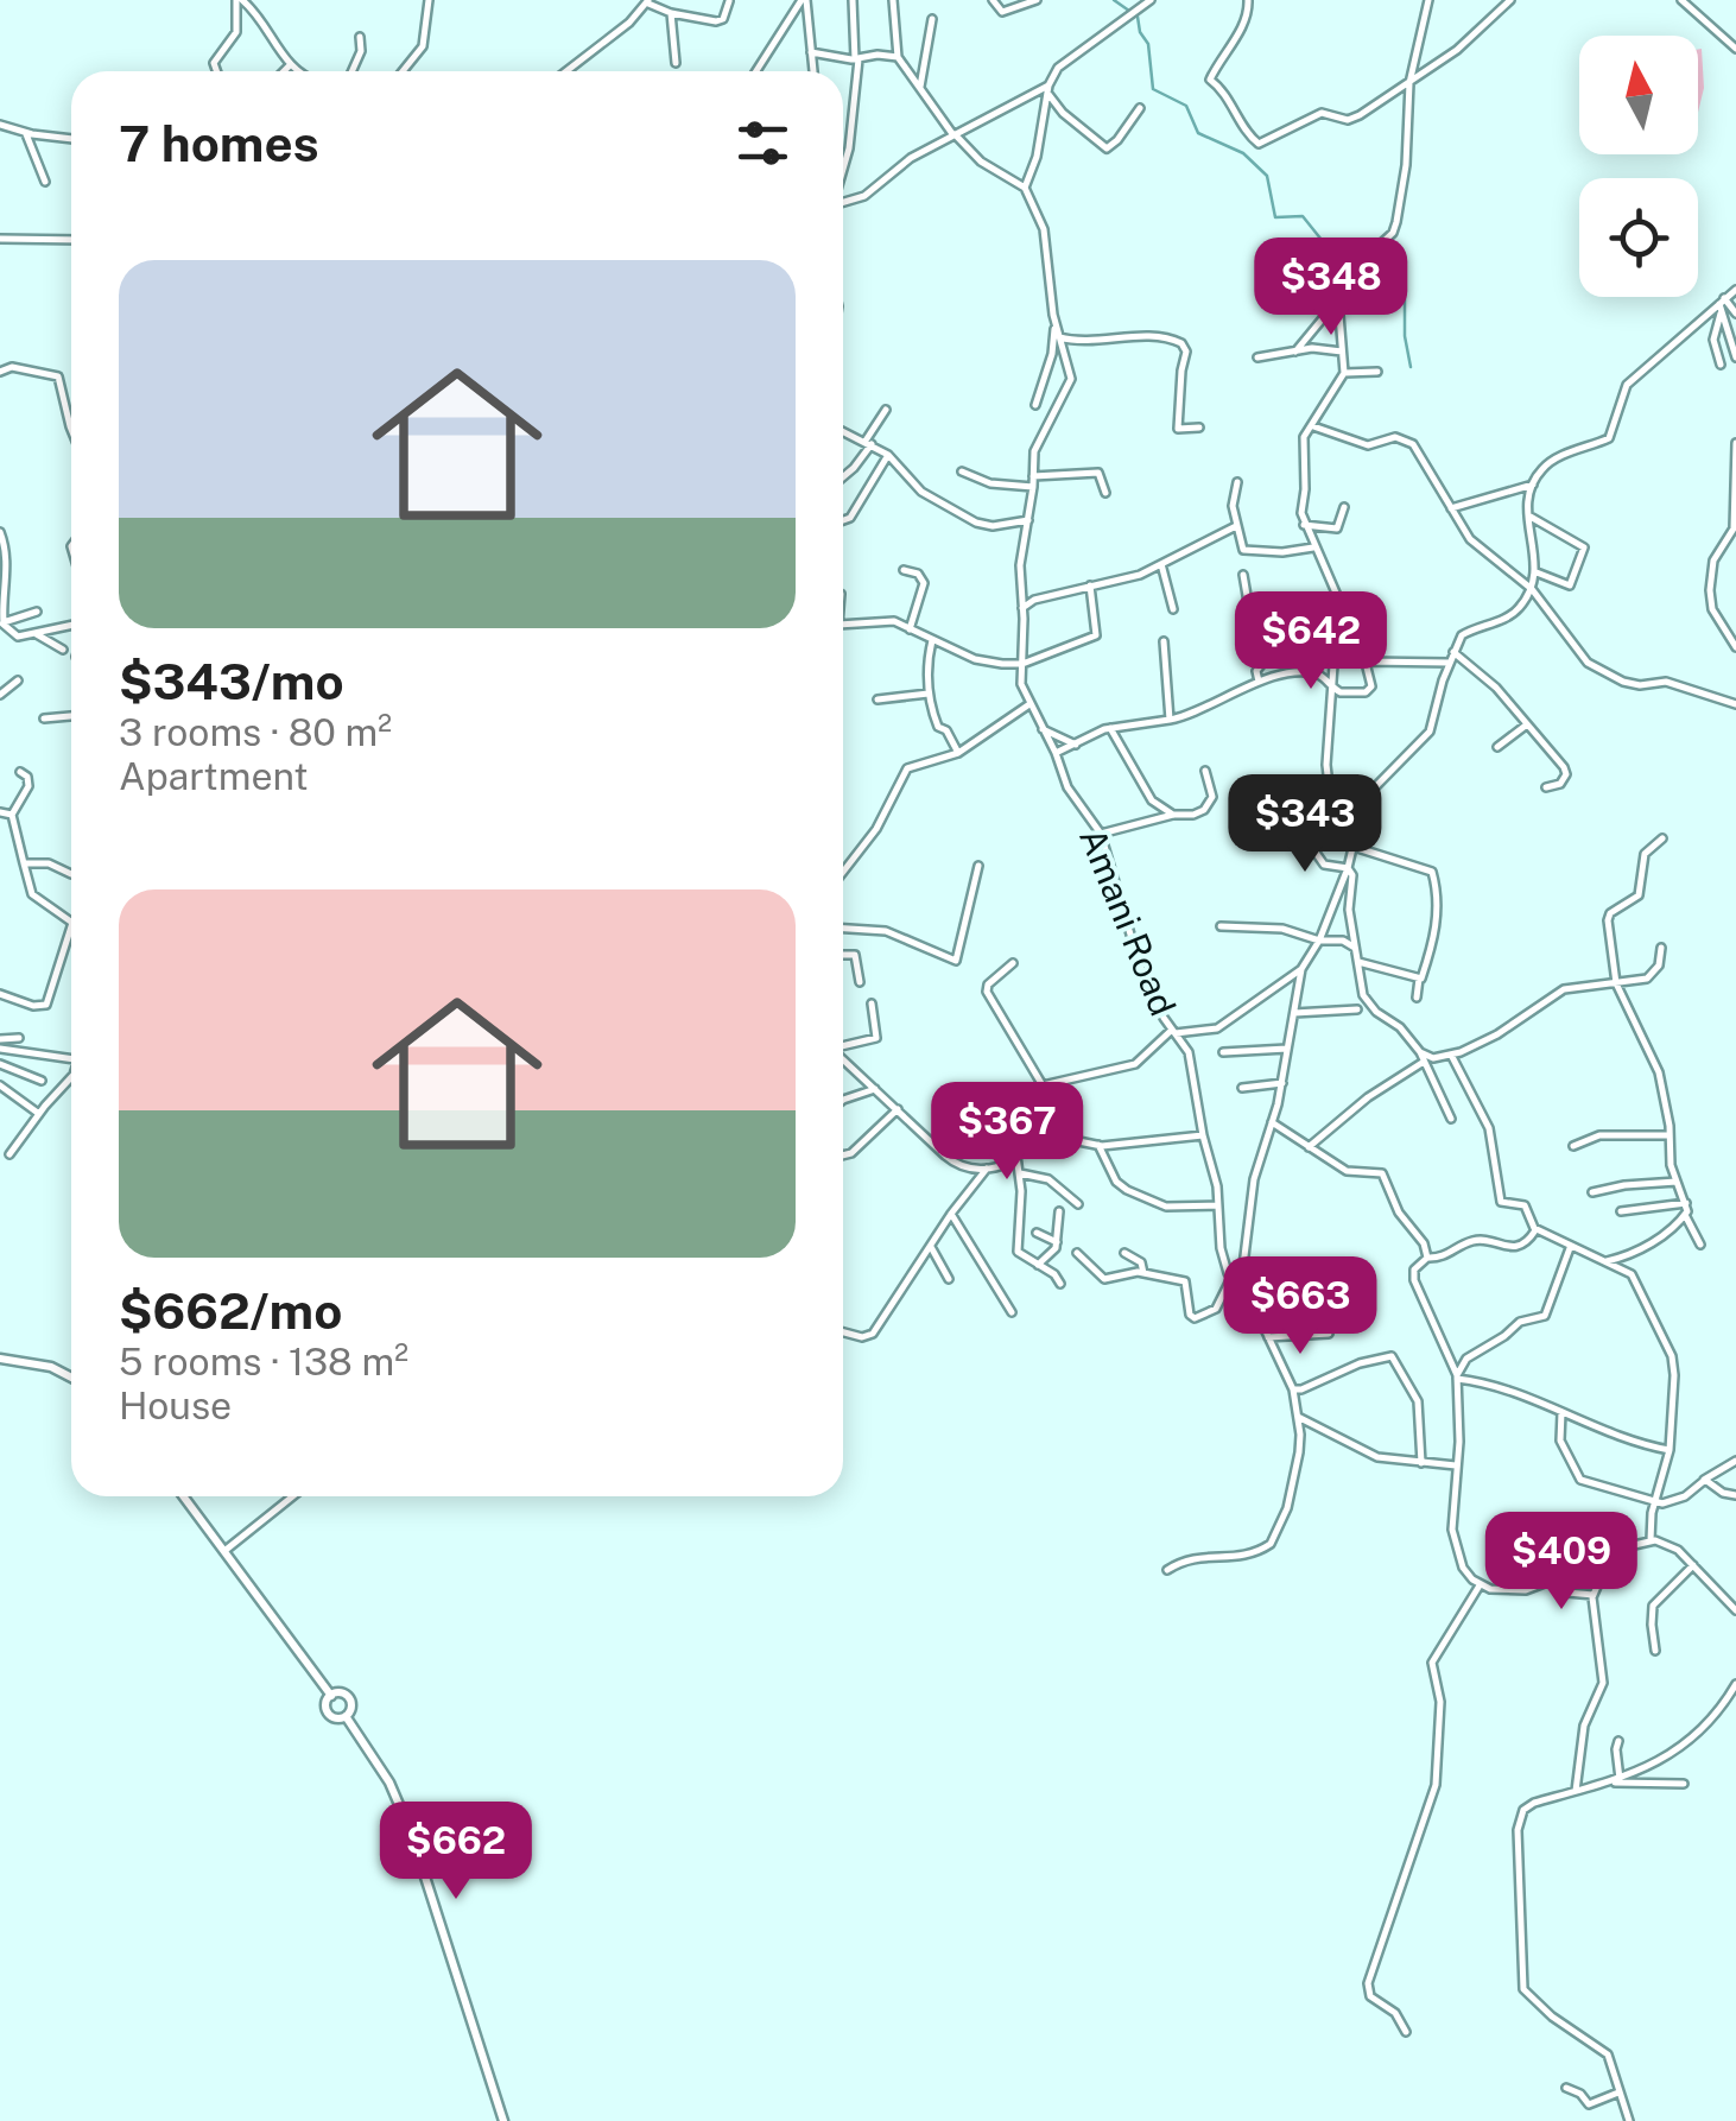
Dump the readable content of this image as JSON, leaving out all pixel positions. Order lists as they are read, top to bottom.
{
  "streets": {
    "street": ["Amani Road"]
  },
  "north": "top",
  "page": {
    "heading": "7 homes",
    "list": [
      {
        "name": "$343/mo",
        "note": "3 rooms · 80 m² · Apartment"
      },
      {
        "name": "$662/mo",
        "note": "5 rooms · 138 m² · House"
      }
    ],
    "price": [
      "$348",
      "$642",
      "$343",
      "$367",
      "$663",
      "$409",
      "$662"
    ]
  }
}
